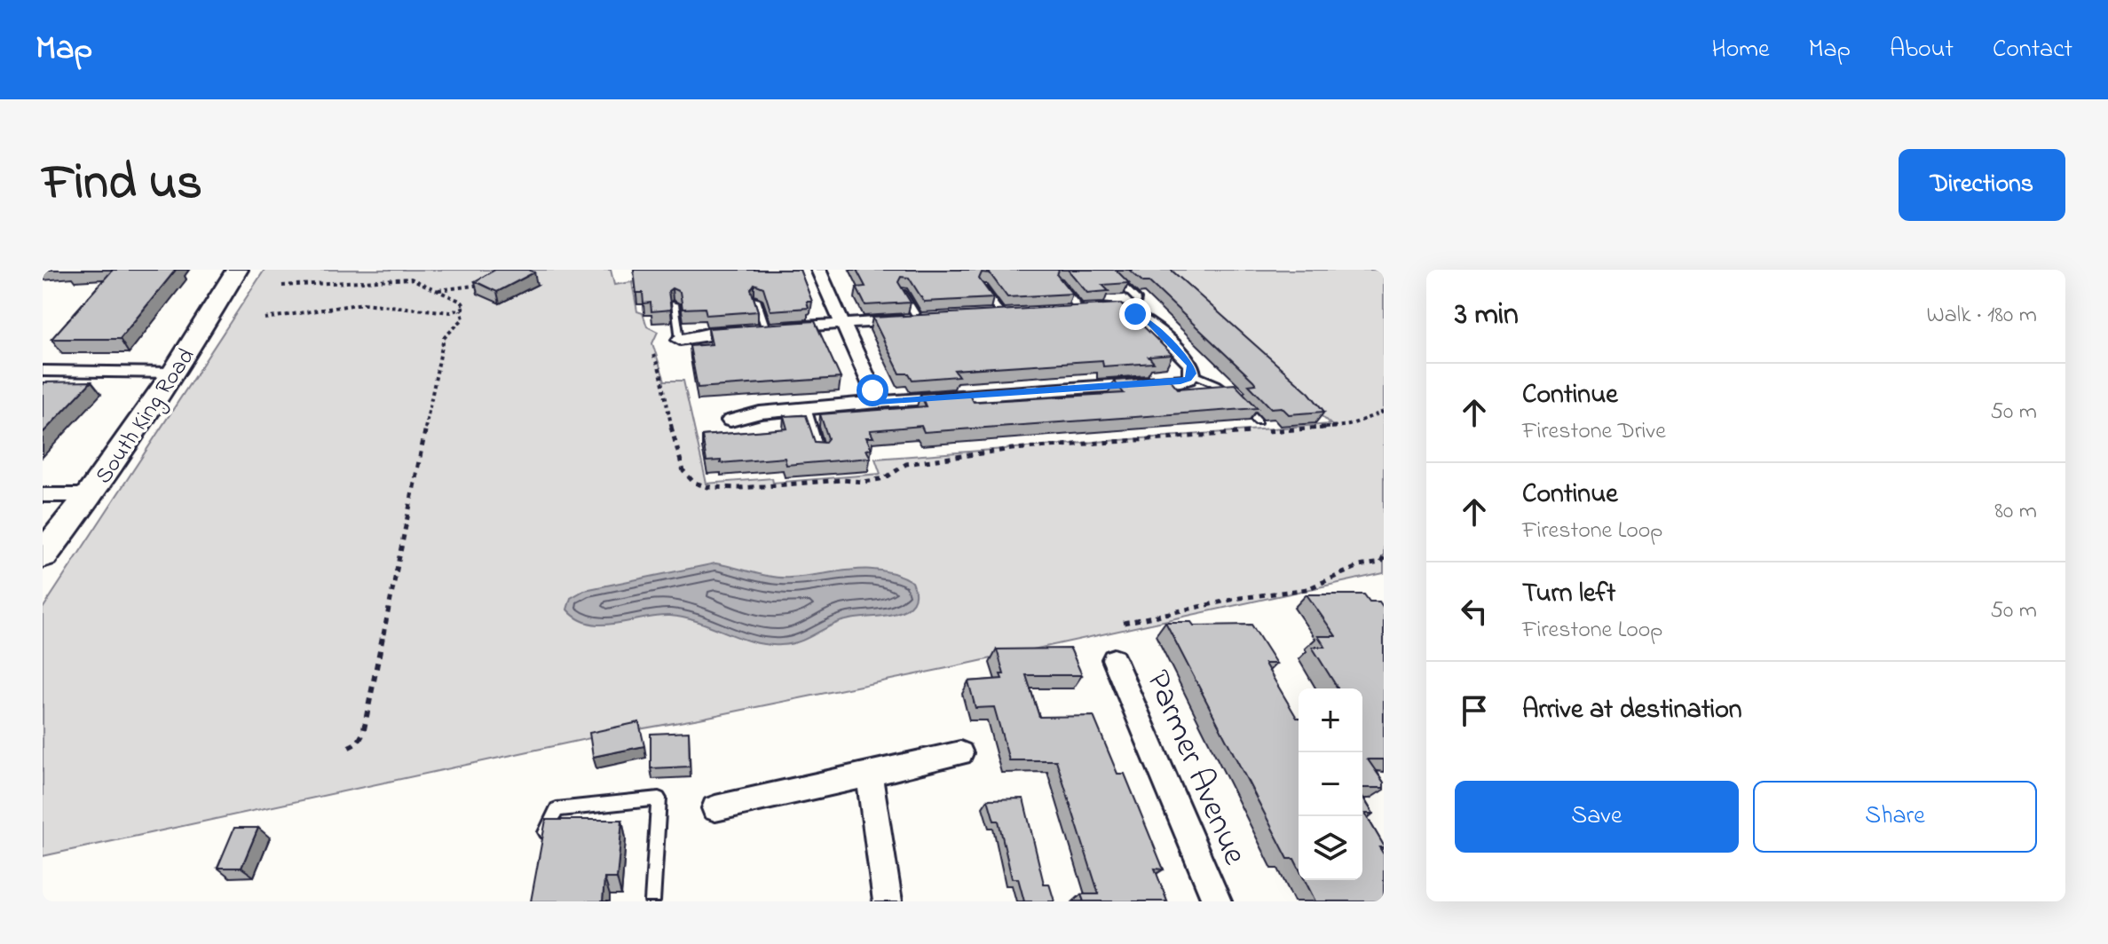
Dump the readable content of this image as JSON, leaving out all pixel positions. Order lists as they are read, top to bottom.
{
  "streets": {
    "main road": ["South King Road"],
    "street": ["Parmer Avenue"]
  },
  "page": {
    "header": "Map",
    "nav": [
      "Home",
      "Map",
      "About",
      "Contact"
    ],
    "title": "Find us",
    "buttons": [
      "Directions",
      ["Save", "Share"]
    ],
    "heading": ["3 min", "Walk · 180 m"],
    "list": [
      ["Continue", "Firestone Drive", "50 m"],
      ["Continue", "Firestone Loop", "80 m"],
      ["Turn left", "Firestone Loop", "50 m"],
      "Arrive at destination"
    ],
    "map_buttons": ["+", "−"]
  }
}
